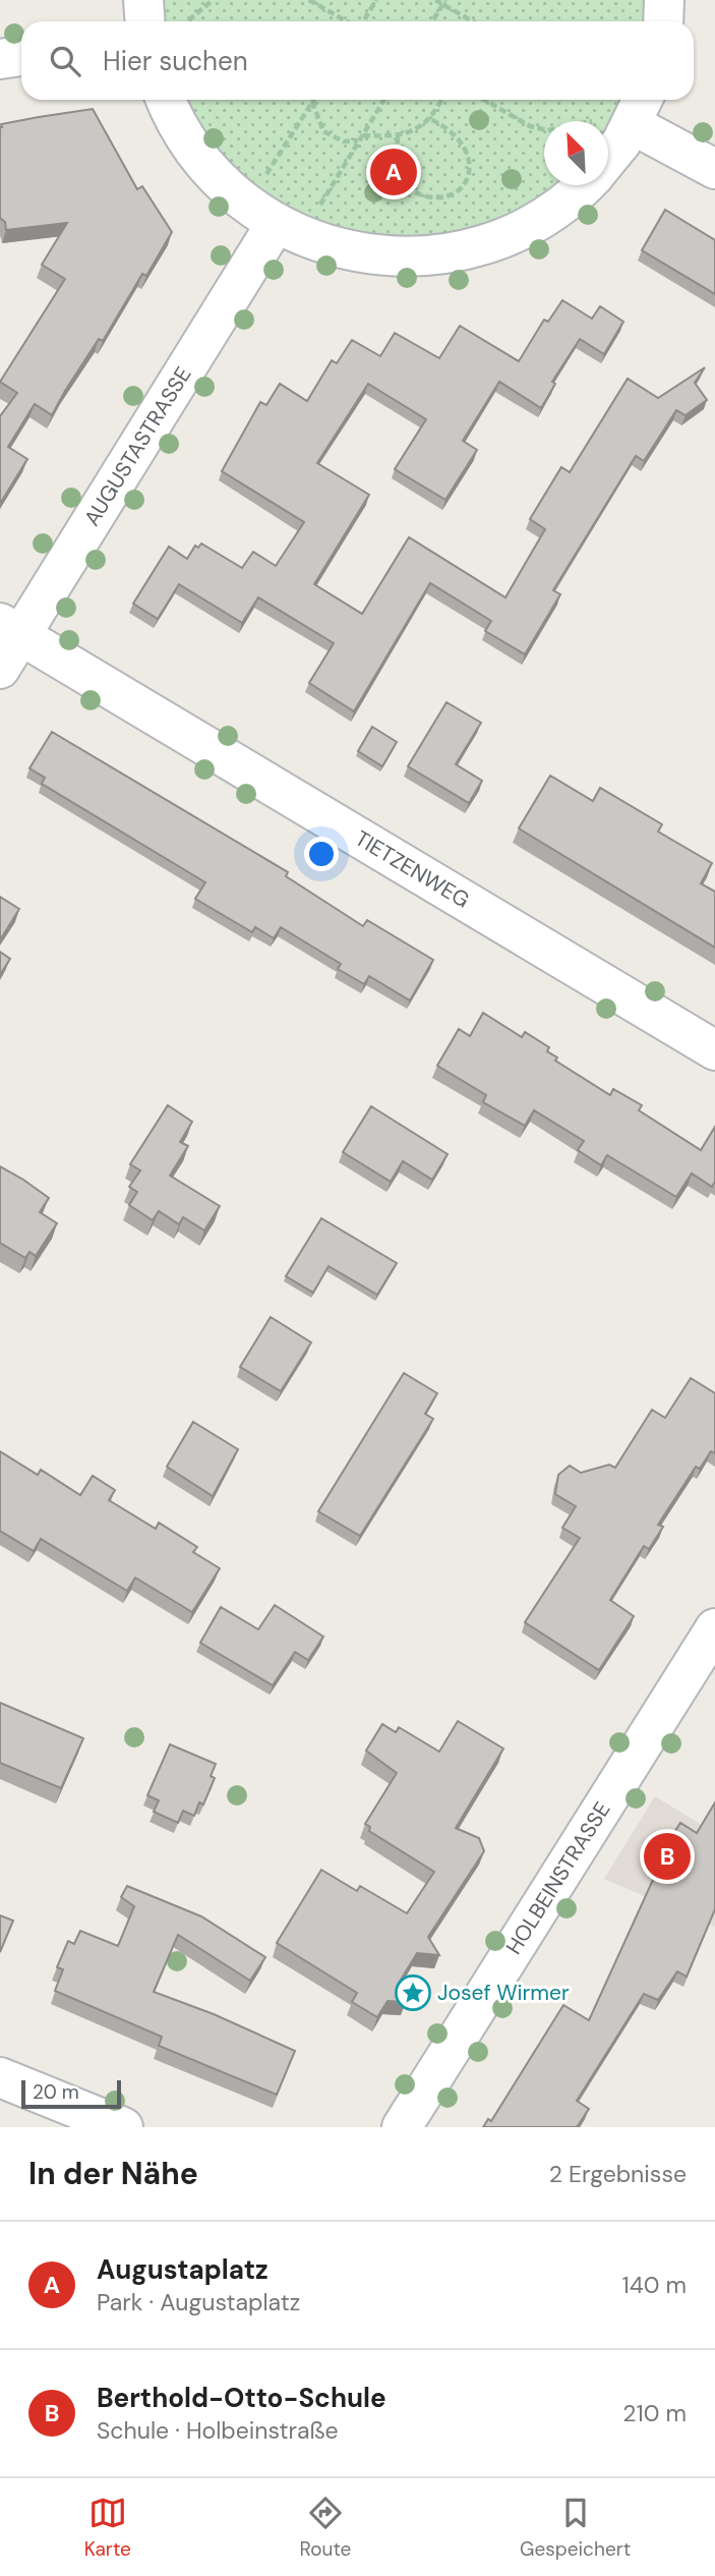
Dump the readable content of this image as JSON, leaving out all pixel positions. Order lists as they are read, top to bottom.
{
  "streets": {
    "street": ["AUGUSTASTRASSE", "TIETZENWEG", "HOLBEINSTRASSE"]
  },
  "crossings": [
    ["AUGUSTASTRASSE", "TIETZENWEG"]
  ],
  "places": {
    "place": ["Josef Wirmer"]
  },
  "scale_bar": "20 m",
  "north": "top left",
  "page": {
    "search": "Hier suchen",
    "pins": ["A", "B"],
    "scale": "20 m",
    "heading": ["In der Nähe", "2 Ergebnisse"],
    "list": [
      {
        "mark": "A",
        "name": "Augustaplatz",
        "note": "Park · Augustaplatz",
        "value": "140 m"
      },
      {
        "mark": "B",
        "name": "Berthold-Otto-Schule",
        "note": "Schule · Holbeinstraße",
        "value": "210 m"
      }
    ],
    "nav": ["Karte", "Route", "Gespeichert"]
  }
}
